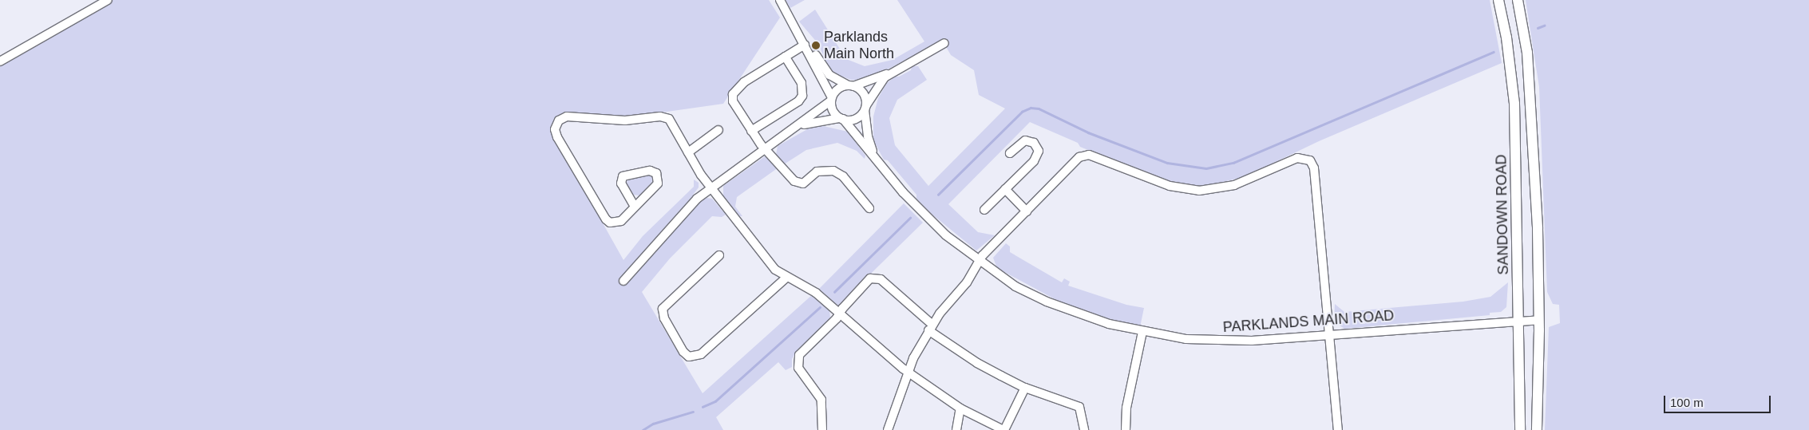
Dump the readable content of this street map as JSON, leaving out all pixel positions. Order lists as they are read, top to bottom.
{
  "streets": {
    "main road": ["SANDOWN ROAD"],
    "street": ["PARKLANDS MAIN ROAD"]
  },
  "crossings": [
    ["SANDOWN ROAD", "PARKLANDS MAIN ROAD"]
  ],
  "places": ["Parklands Main North"],
  "scale_bar": "100 m"
}
